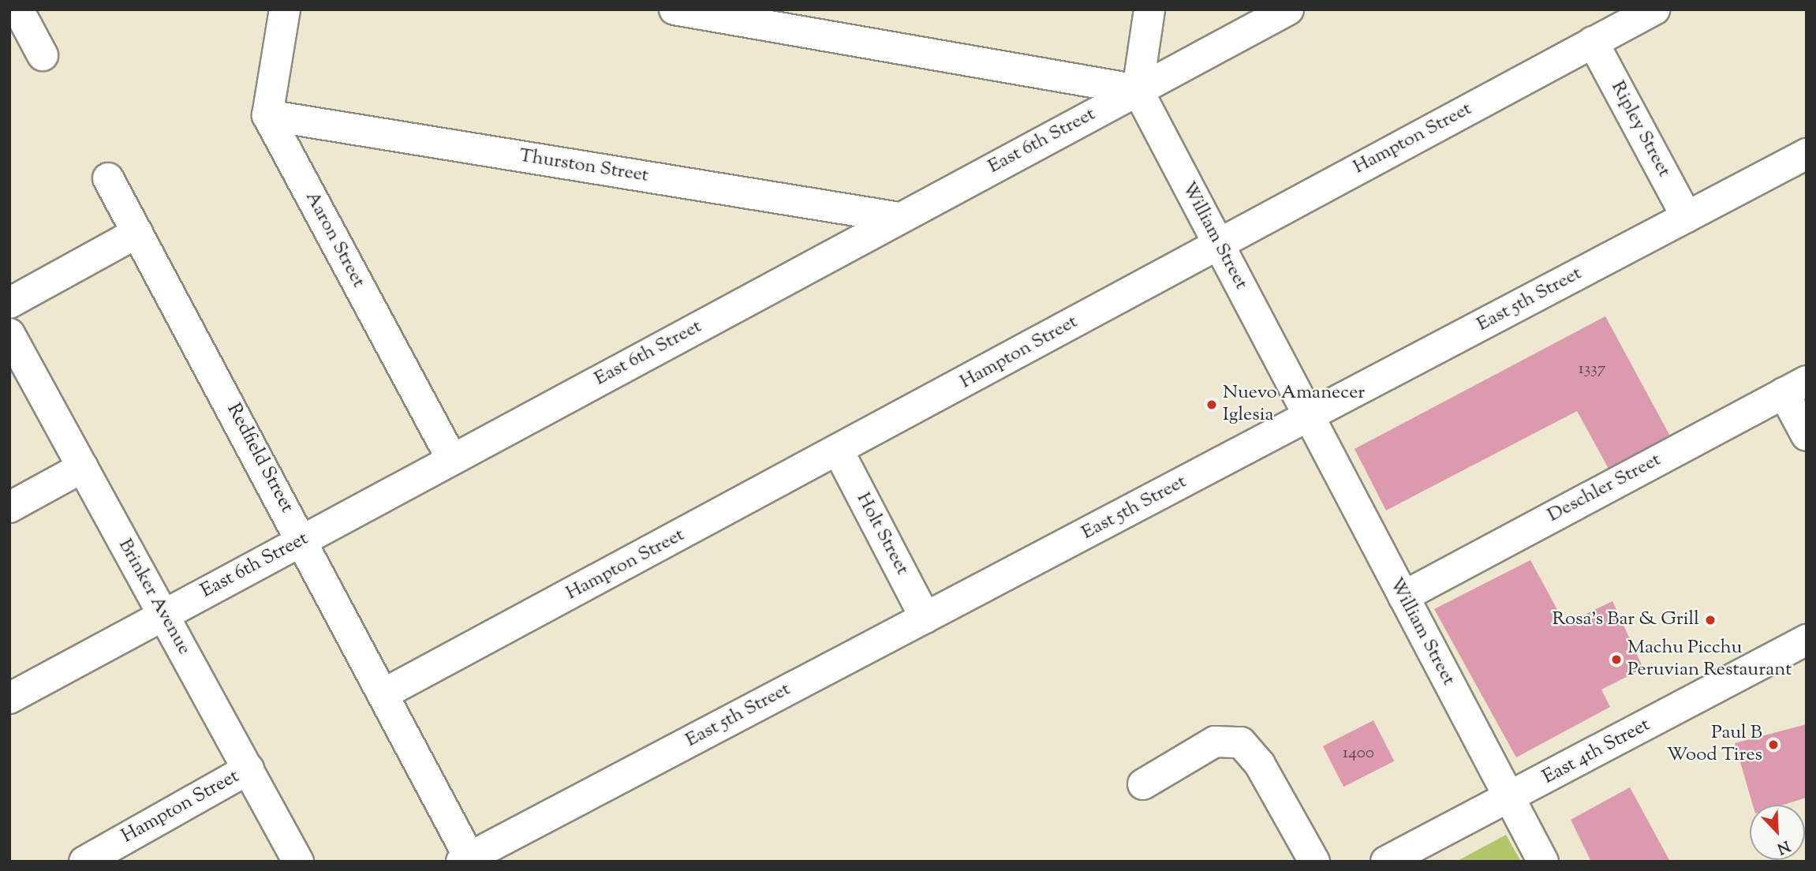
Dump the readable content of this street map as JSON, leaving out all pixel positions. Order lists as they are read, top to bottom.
{
  "streets": {
    "street": [
      "Ripley Street",
      "Hampton Street",
      "East 6th Street",
      "Thurston Street",
      "William Street",
      "Aaron Street",
      "East 5th Street",
      "Redfield Street",
      "Deschler Street",
      "Holt Street",
      "Brinker Avenue",
      "East 4th Street"
    ]
  },
  "crossings": [
    ["Ripley Street", "Hampton Street"],
    ["Ripley Street", "East 5th Street"],
    ["Hampton Street", "William Street"],
    ["Hampton Street", "Redfield Street"],
    ["Hampton Street", "Holt Street"],
    ["Hampton Street", "Brinker Avenue"],
    ["East 6th Street", "Thurston Street"],
    ["East 6th Street", "William Street"],
    ["East 6th Street", "Aaron Street"],
    ["East 6th Street", "Redfield Street"],
    ["East 6th Street", "Brinker Avenue"],
    ["Thurston Street", "Aaron Street"],
    ["William Street", "East 5th Street"],
    ["William Street", "Deschler Street"],
    ["William Street", "East 4th Street"],
    ["East 5th Street", "Redfield Street"],
    ["East 5th Street", "Holt Street"]
  ],
  "places": [
    "Nuevo Amanecer Iglesia",
    "Rosa's Bar & Grill",
    "Machu Picchu Peruvian Restaurant",
    "Paul B Wood Tires"
  ],
  "house_numbers": ["1337", "1400"],
  "north": "bottom right"
}
